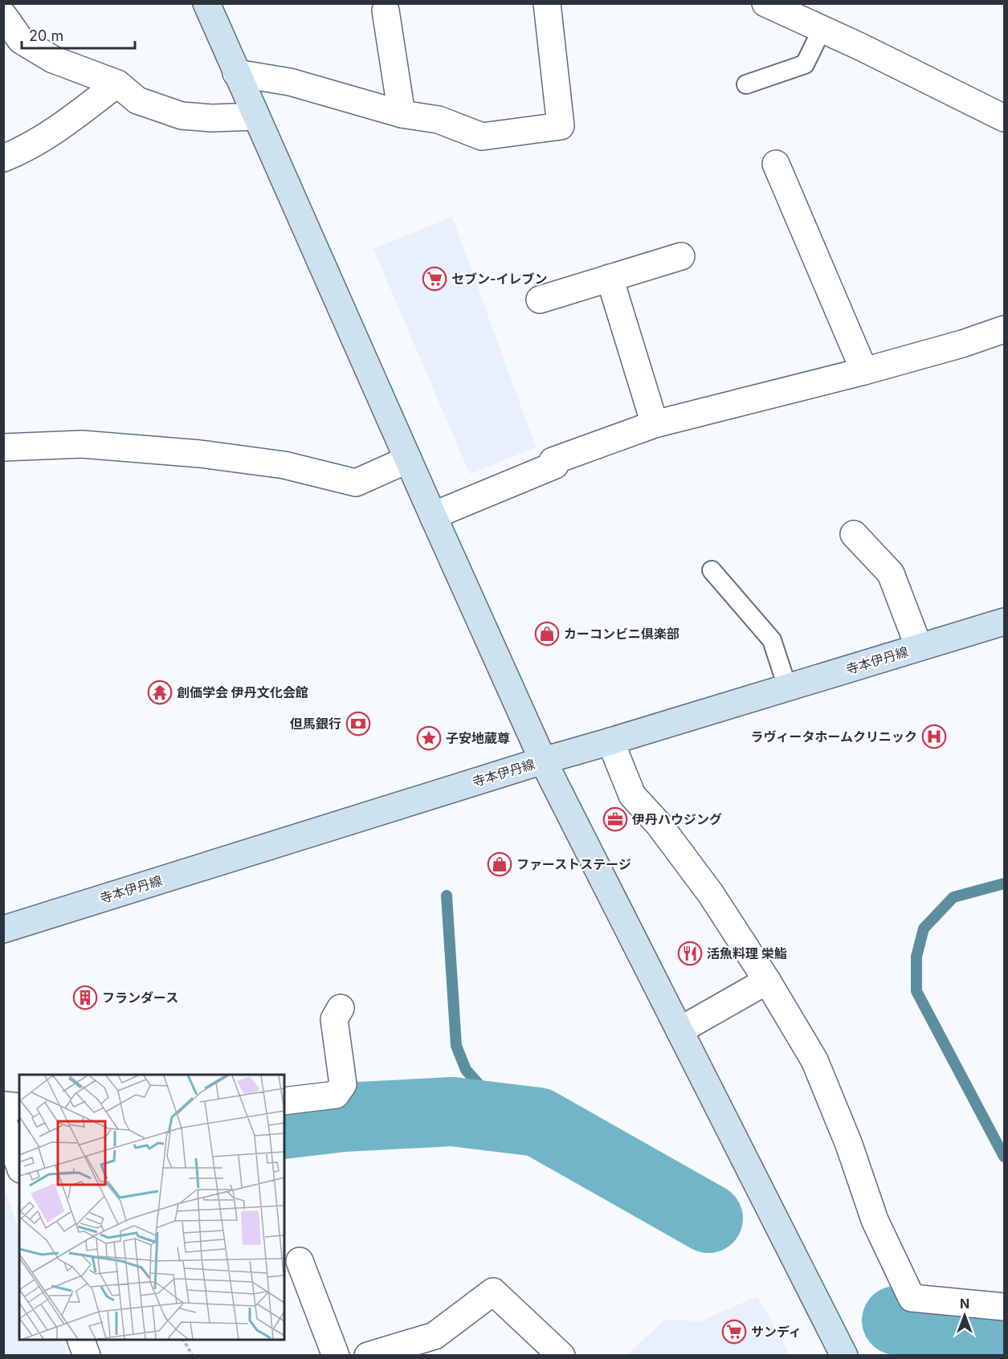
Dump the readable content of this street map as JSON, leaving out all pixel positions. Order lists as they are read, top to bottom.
{
  "streets": {
    "street": ["寺本伊丹線"]
  },
  "places": {
    "supermarket": ["セブン-イレブン", "サンディ"],
    "shop": ["カーコンビニ倶楽部", "ファーストステージ"],
    "temple": ["創価学会 伊丹文化会館"],
    "bank": ["但馬銀行"],
    "hospital": ["ラヴィータホームクリニック"],
    "place": ["子安地蔵尊"],
    "office": ["伊丹ハウジング"],
    "restaurant": ["活魚料理 栄鮨"],
    "building": ["フランダース"]
  },
  "scale_bar": "20 m",
  "north": "top"
}
